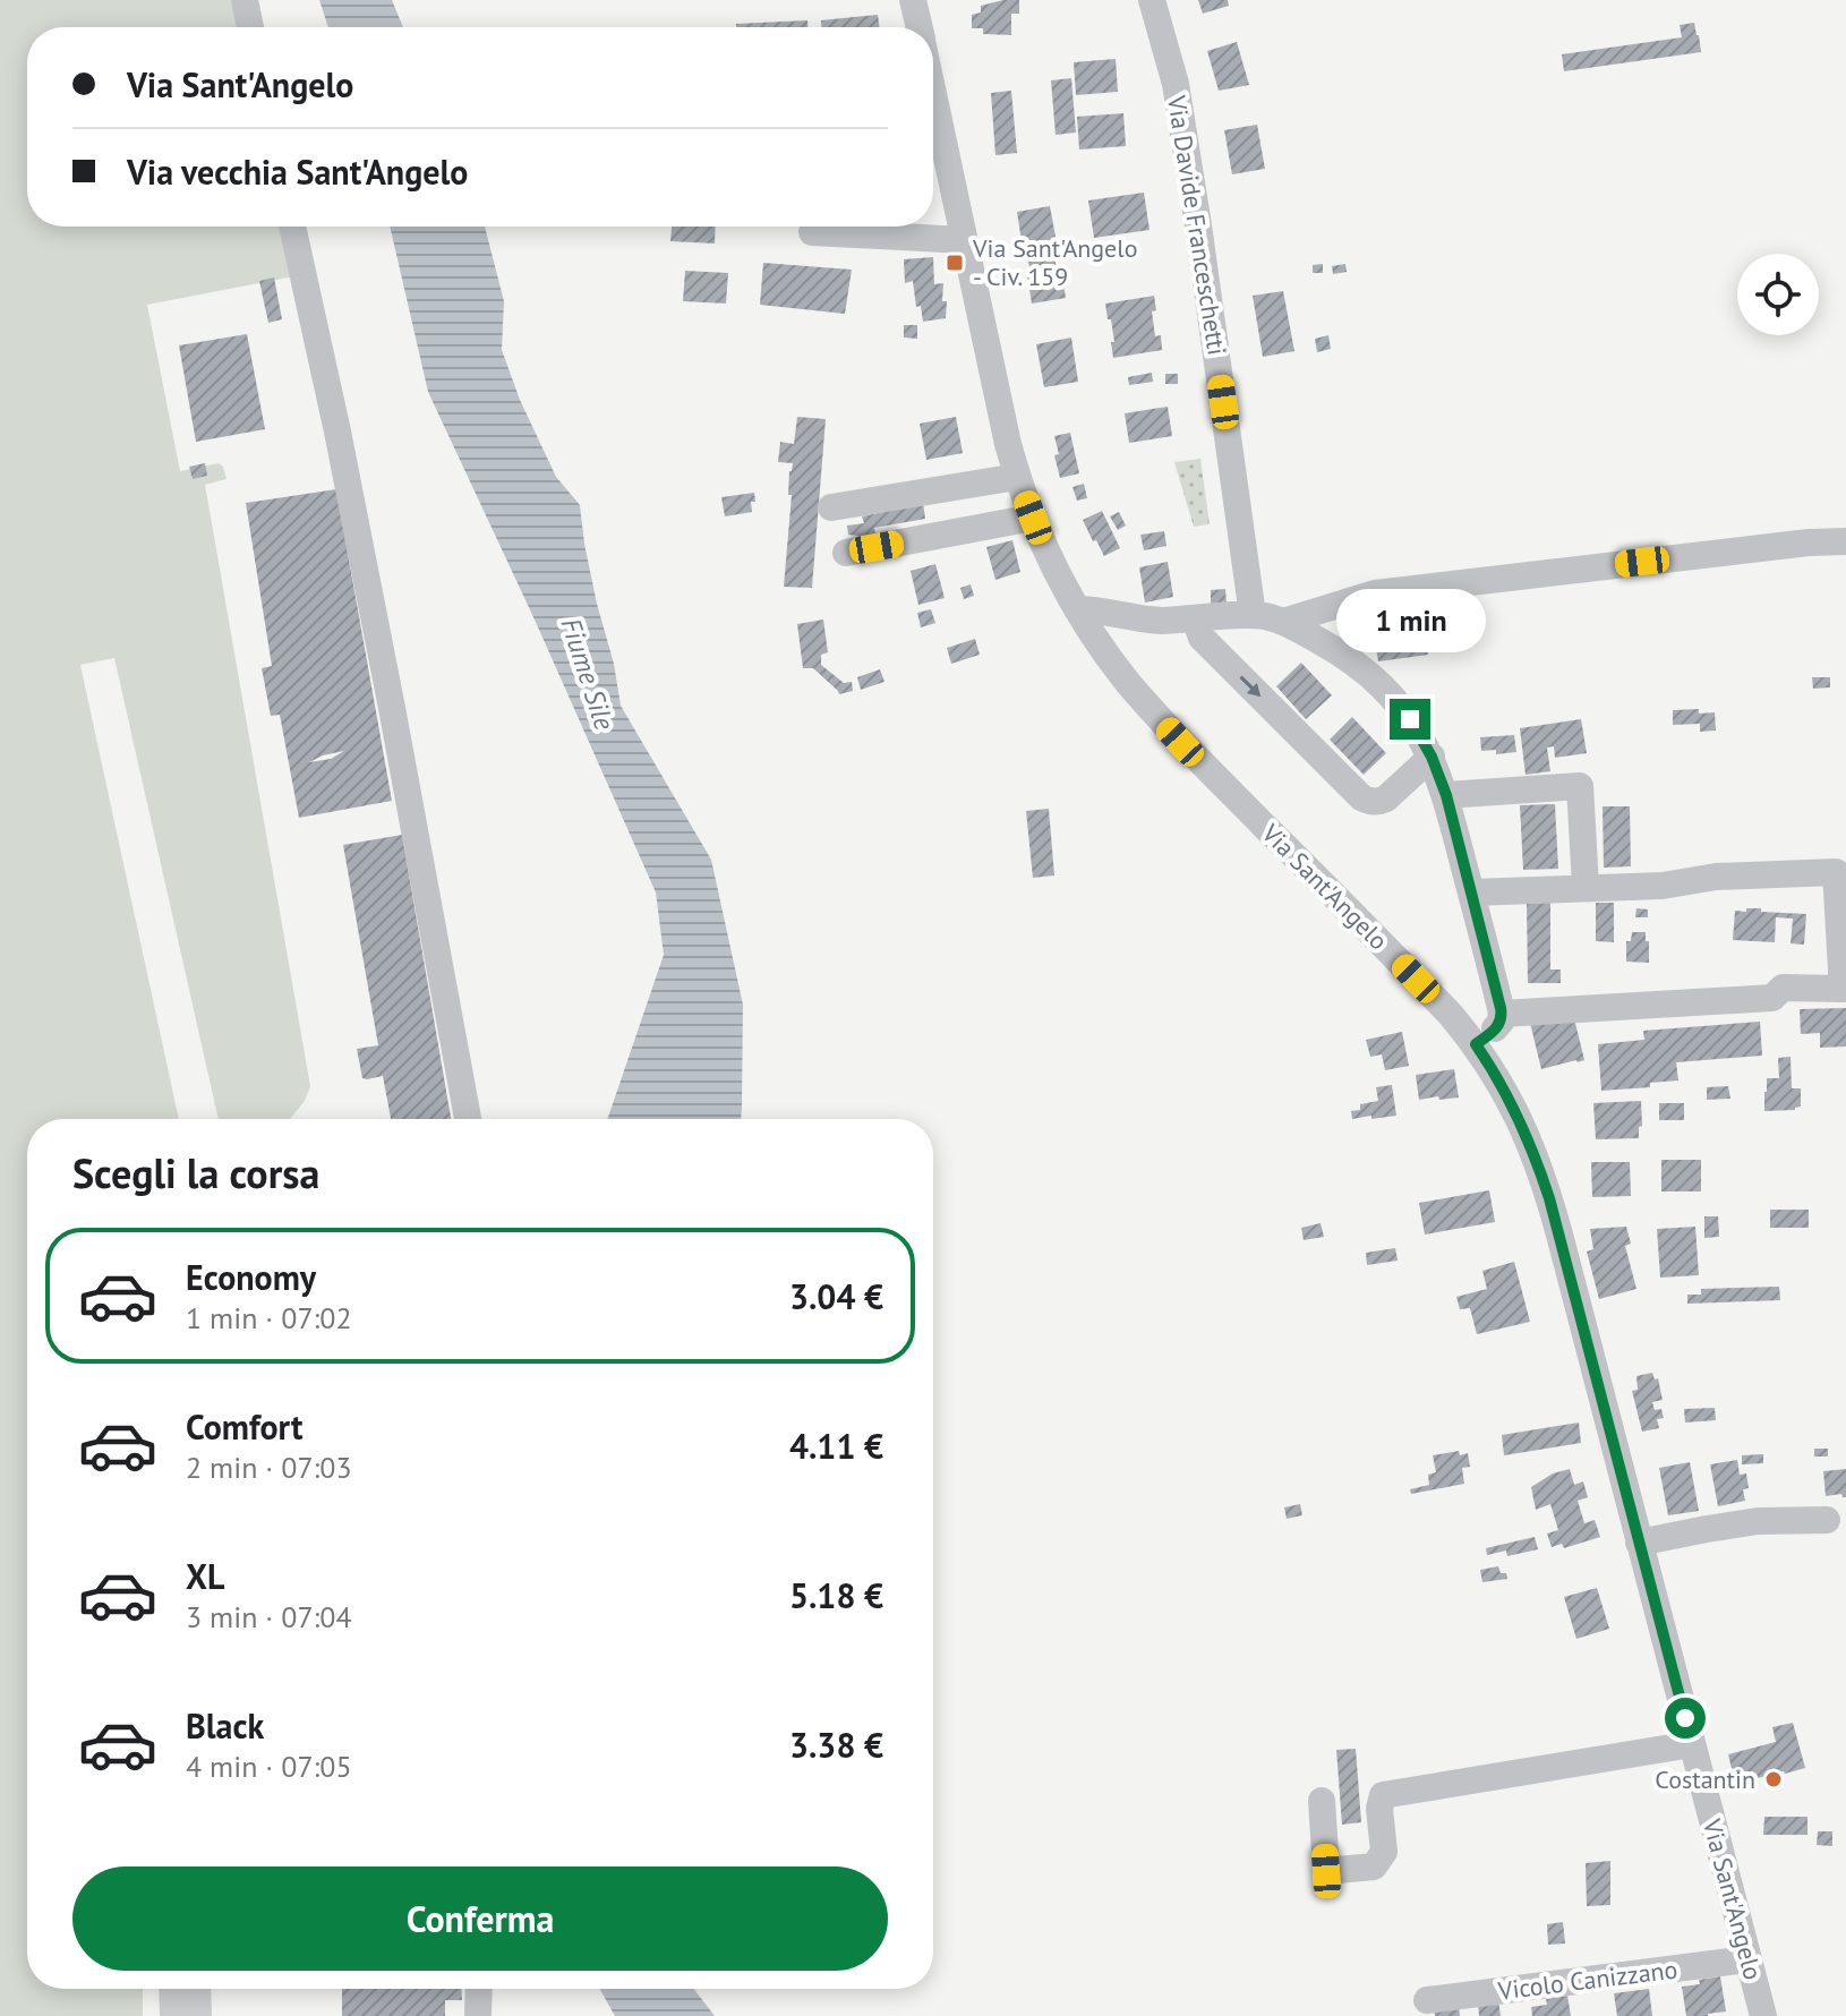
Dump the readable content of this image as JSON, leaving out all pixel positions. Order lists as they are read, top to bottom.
{
  "streets": {
    "street": ["Via Davide Franceschetti", "Via Sant'Angelo", "Vicolo Canizzano"]
  },
  "crossings": [
    ["Via Sant'Angelo", "Vicolo Canizzano"]
  ],
  "water": ["Fiume Sile"],
  "places": {
    "transit": ["Via Sant'Angelo - Civ. 159"],
    "other": ["Costantin"]
  },
  "page": {
    "banner": ["Via Sant'Angelo", "Via vecchia Sant'Angelo"],
    "bubble": "1 min",
    "heading": "Scegli la corsa",
    "list": [
      {
        "name": "Economy",
        "note": "1 min · 07:02",
        "value": "3.04 €"
      },
      {
        "name": "Comfort",
        "note": "2 min · 07:03",
        "value": "4.11 €"
      },
      {
        "name": "XL",
        "note": "3 min · 07:04",
        "value": "5.18 €"
      },
      {
        "name": "Black",
        "note": "4 min · 07:05",
        "value": "3.38 €"
      }
    ],
    "buttons": "Conferma"
  }
}
